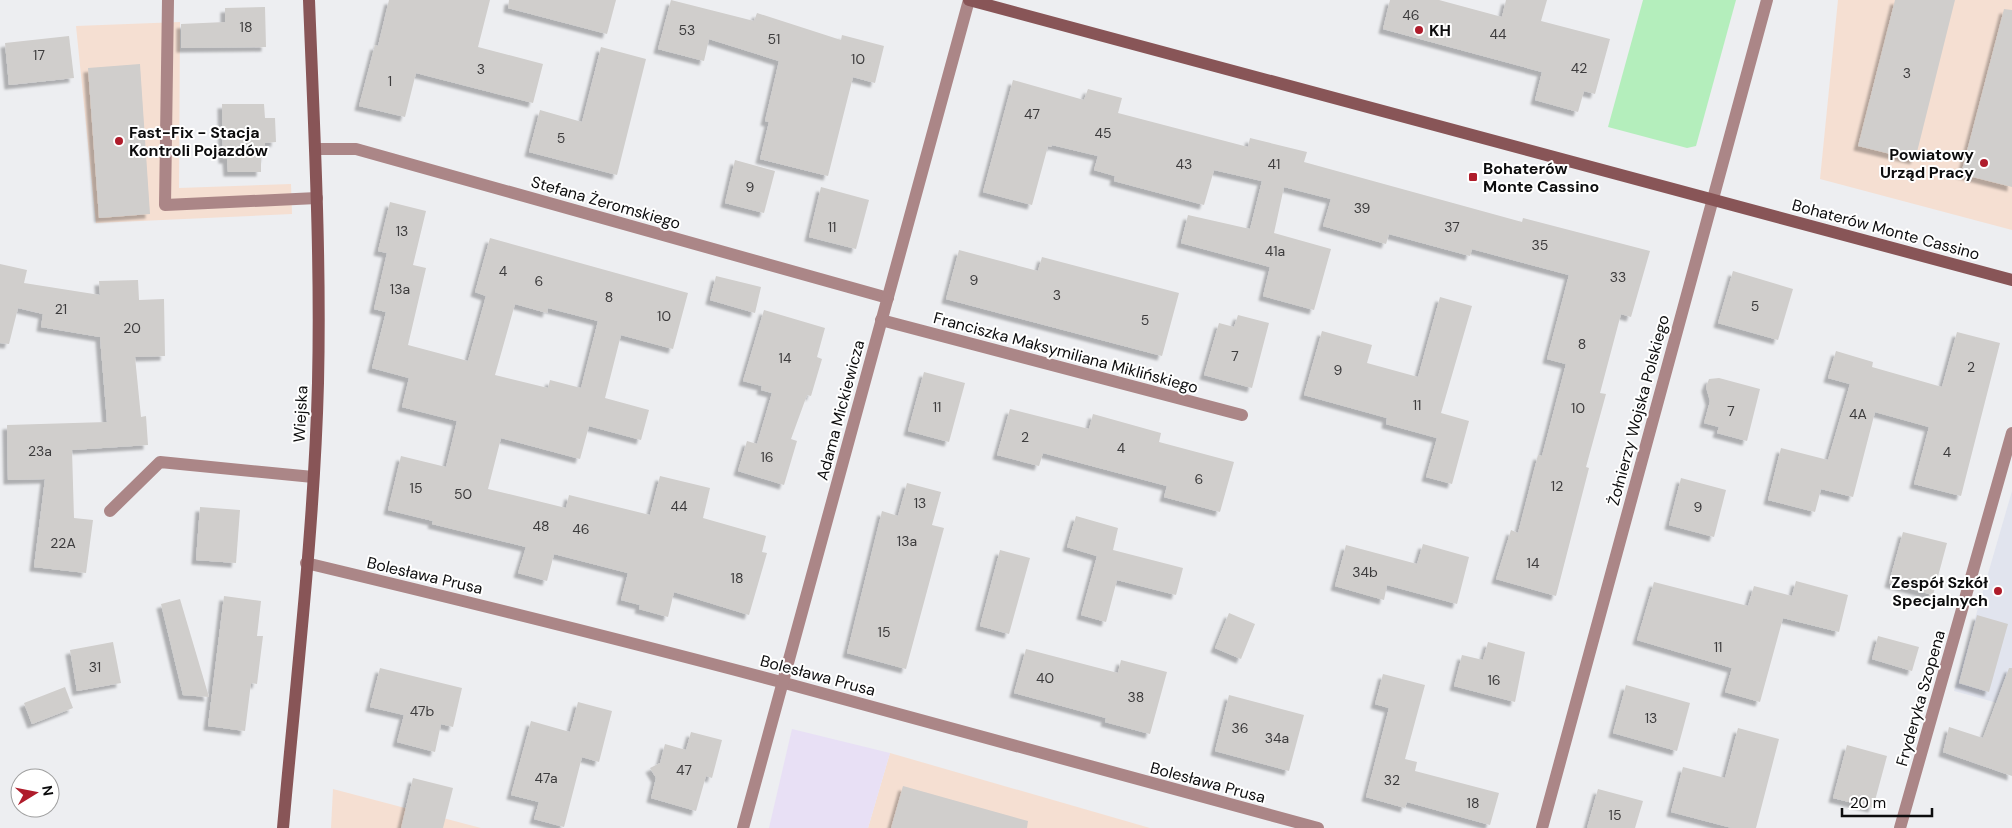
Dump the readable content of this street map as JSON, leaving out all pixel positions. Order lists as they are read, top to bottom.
{
  "streets": {
    "street": [
      "Stefana Żeromskiego",
      "Bohaterów Monte Cassino",
      "Franciszka Maksymiliana Miklińskiego",
      "Adama Mickiewicza",
      "Żołnierzy Wojska Polskiego",
      "Wiejska",
      "Bolesława Prusa",
      "Fryderyka Szopena"
    ]
  },
  "crossings": [
    ["Stefana Żeromskiego", "Adama Mickiewicza"],
    ["Stefana Żeromskiego", "Wiejska"],
    ["Bohaterów Monte Cassino", "Adama Mickiewicza"],
    ["Bohaterów Monte Cassino", "Żołnierzy Wojska Polskiego"],
    ["Franciszka Maksymiliana Miklińskiego", "Adama Mickiewicza"],
    ["Adama Mickiewicza", "Bolesława Prusa"],
    ["Wiejska", "Bolesława Prusa"]
  ],
  "places": {
    "other": [
      "KH",
      "Fast-Fix - Stacja Kontroli Pojazdów",
      "Powiatowy Urząd Pracy",
      "Zespół Szkół Specjalnych"
    ],
    "transit": ["Bohaterów Monte Cassino"]
  },
  "house_numbers": [
    "46",
    "18",
    "53",
    "44",
    "51",
    "17",
    "10",
    "42",
    "3",
    "3",
    "1",
    "47",
    "45",
    "5",
    "43",
    "41",
    "9",
    "39",
    "11",
    "37",
    "13",
    "35",
    "41a",
    "4",
    "33",
    "9",
    "6",
    "13a",
    "3",
    "8",
    "5",
    "21",
    "10",
    "5",
    "20",
    "8",
    "7",
    "14",
    "2",
    "9",
    "11",
    "11",
    "10",
    "7",
    "4A",
    "2",
    "4",
    "23a",
    "4",
    "16",
    "6",
    "12",
    "15",
    "50",
    "13",
    "44",
    "9",
    "48",
    "46",
    "13a",
    "22A",
    "14",
    "34b",
    "18",
    "15",
    "11",
    "31",
    "40",
    "16",
    "38",
    "47b",
    "13",
    "36",
    "34a",
    "47",
    "47a",
    "32",
    "18",
    "15"
  ],
  "scale_bar": "20 m",
  "north": "right"
}
